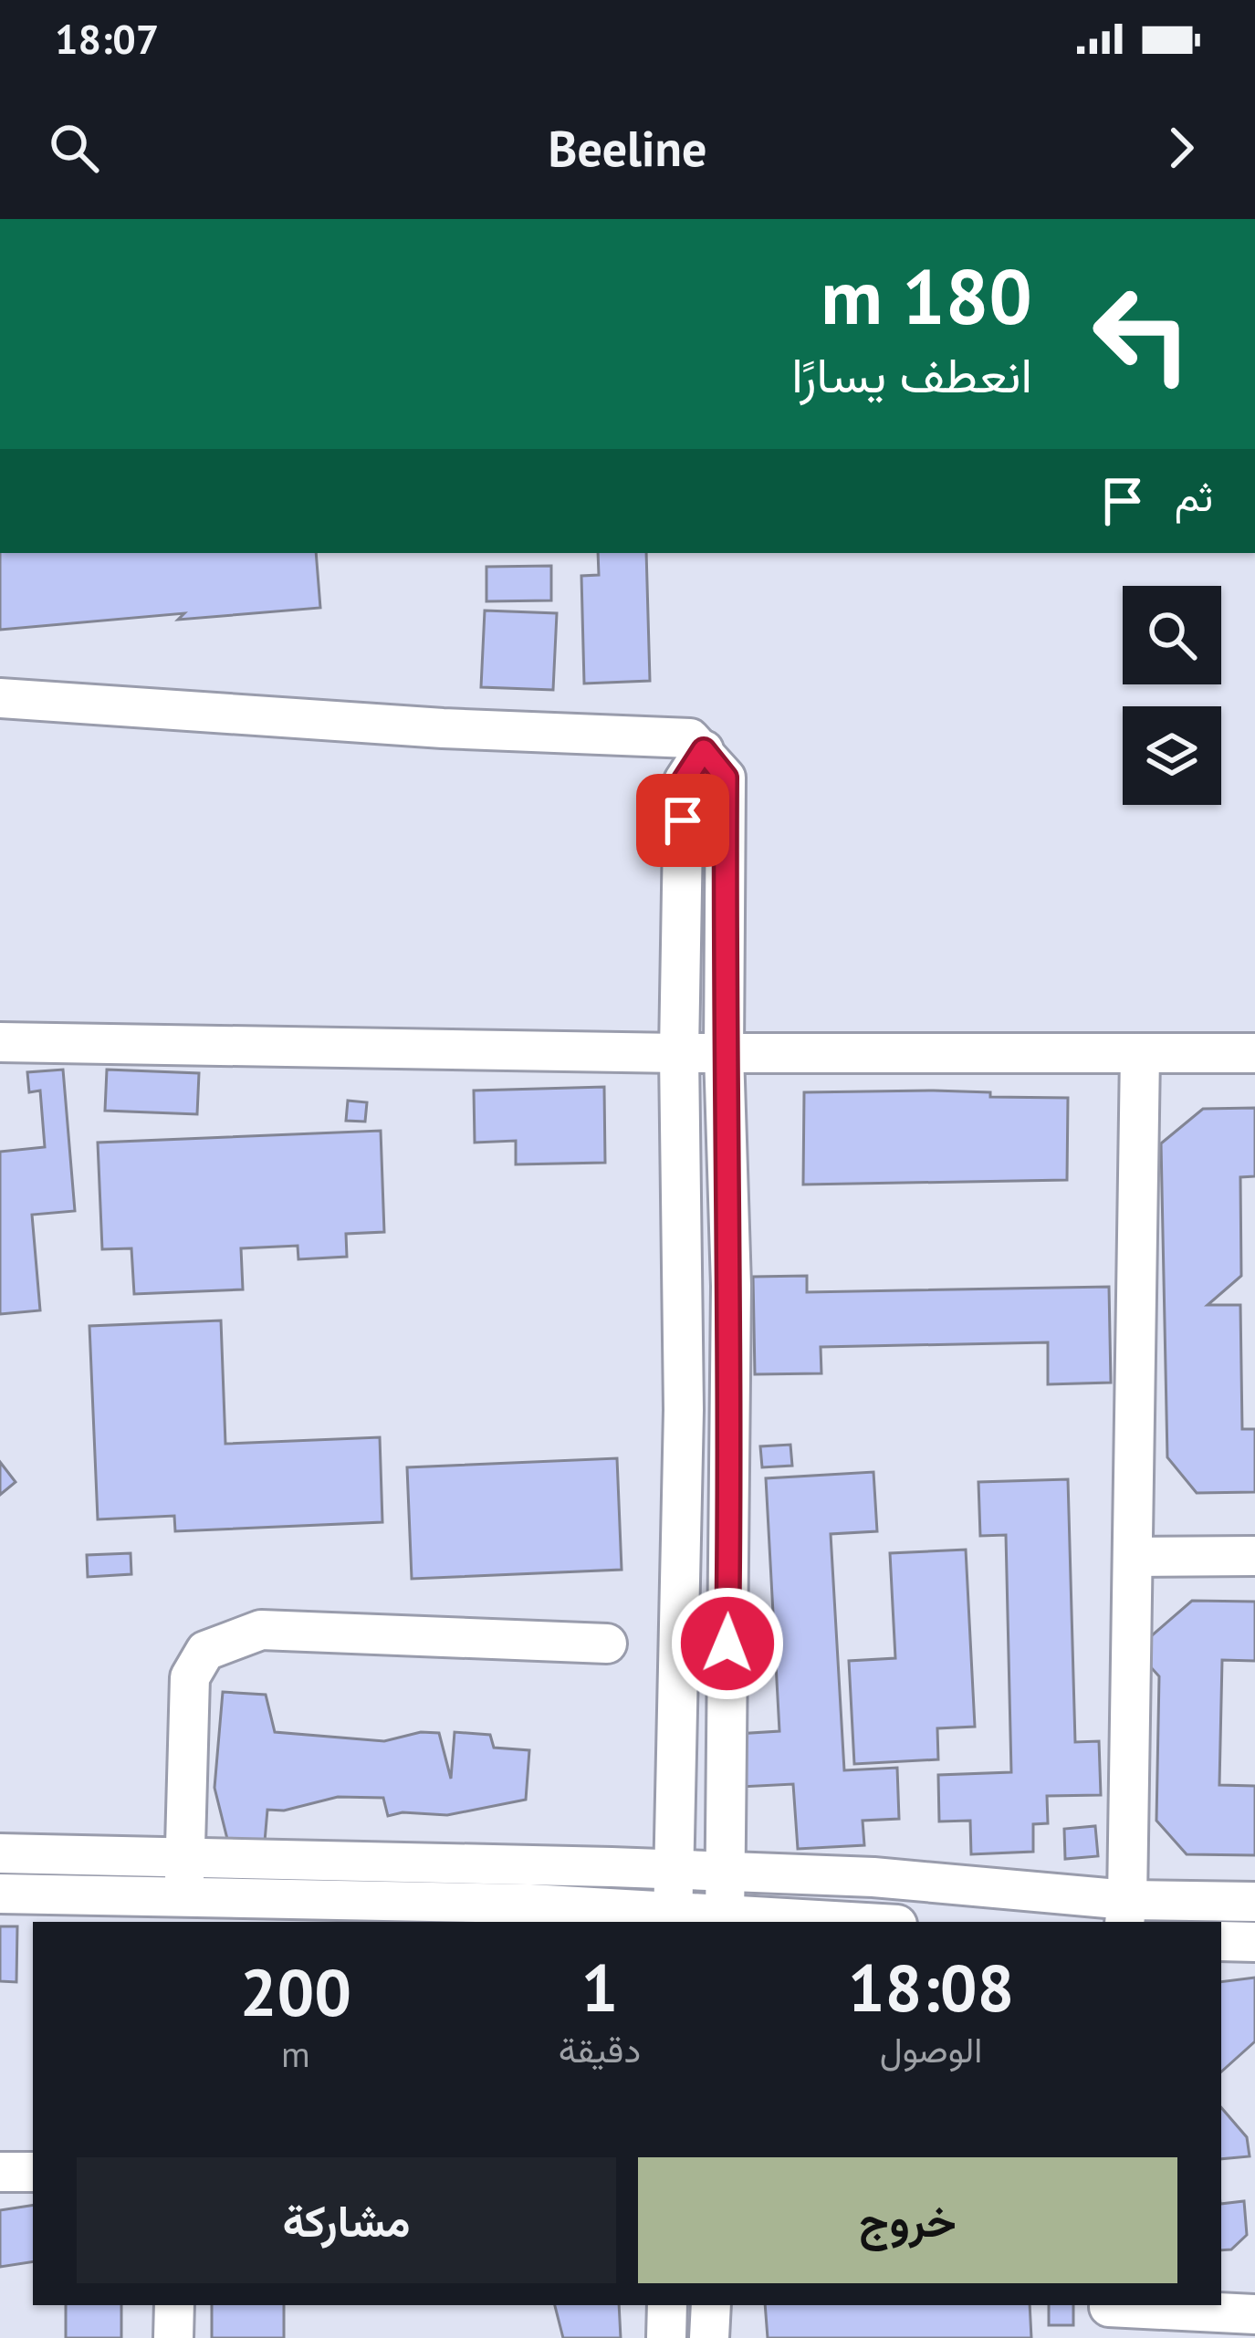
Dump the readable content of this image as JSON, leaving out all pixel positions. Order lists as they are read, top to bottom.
{
  "page": {
    "status": "18:07",
    "header": "Beeline",
    "turn": ["180 m", "انعطف يسارًا"],
    "then": "ثم",
    "eta": [
      "18:08",
      "الوصول",
      "1",
      "دقيقة",
      "200",
      "m"
    ],
    "buttons": ["خروج", "مشاركة"]
  }
}
